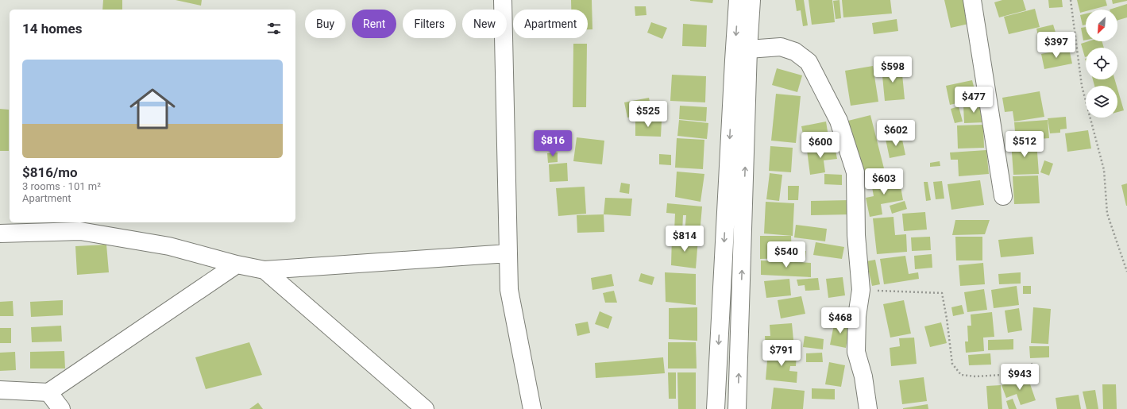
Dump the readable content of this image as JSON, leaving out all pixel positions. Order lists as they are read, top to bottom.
{
  "north": "bottom left",
  "page": {
    "chip": [
      "Buy",
      "Rent",
      "Filters",
      "New",
      "Apartment"
    ],
    "heading": "14 homes",
    "price": [
      "$397",
      "$598",
      "$477",
      "$525",
      "$602",
      "$816",
      "$512",
      "$600",
      "$603",
      "$814",
      "$540",
      "$468",
      "$791",
      "$943"
    ],
    "list": [
      {
        "name": "$816/mo",
        "note": "3 rooms · 101 m² · Apartment"
      }
    ]
  }
}
